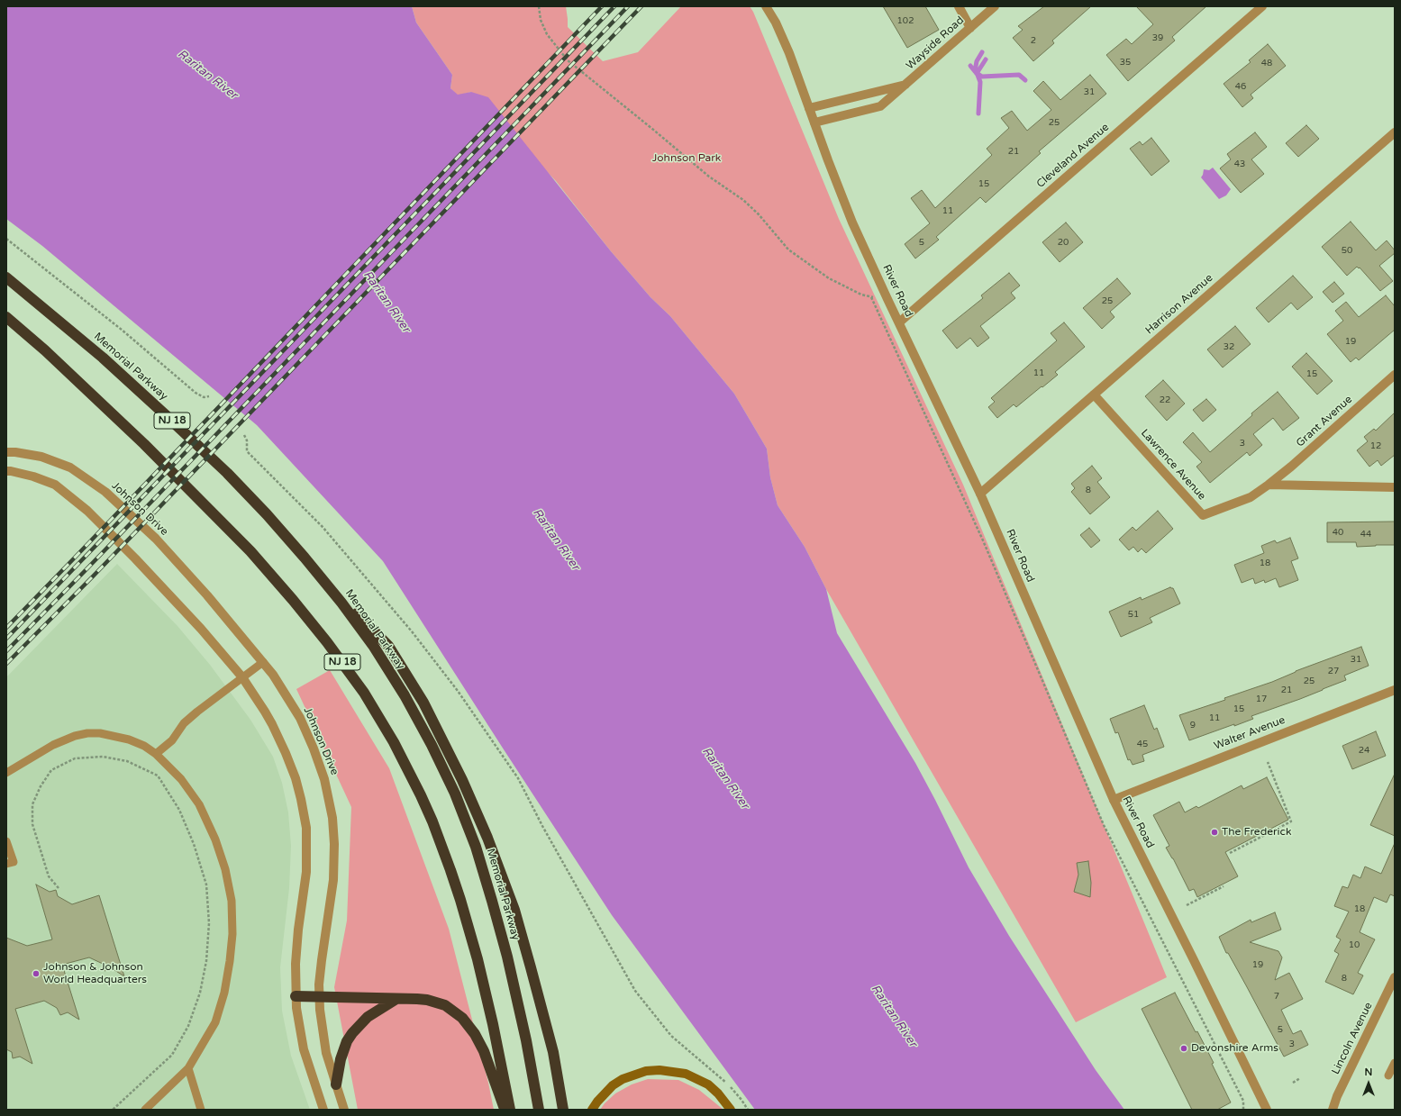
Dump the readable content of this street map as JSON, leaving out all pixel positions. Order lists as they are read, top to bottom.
{
  "streets": {
    "highway": ["Memorial Parkway", "NJ 18"],
    "street": [
      "Wayside Road",
      "Cleveland Avenue",
      "River Road",
      "Harrison Avenue",
      "Grant Avenue",
      "Lawrence Avenue",
      "Johnson Drive",
      "Walter Avenue",
      "Lincoln Avenue"
    ]
  },
  "crossings": [
    ["Wayside Road", "River Road"],
    ["Cleveland Avenue", "River Road"],
    ["River Road", "Harrison Avenue"],
    ["River Road", "Walter Avenue"],
    ["Harrison Avenue", "Lawrence Avenue"],
    ["Grant Avenue", "Lawrence Avenue"]
  ],
  "water": ["Raritan River"],
  "parks": ["Johnson Park"],
  "places": ["The Frederick", "Johnson & Johnson World Headquarters", "Devonshire Arms"],
  "house_numbers": [
    "102",
    "39",
    "2",
    "35",
    "48",
    "46",
    "31",
    "25",
    "21",
    "43",
    "15",
    "11",
    "5",
    "20",
    "50",
    "25",
    "19",
    "32",
    "11",
    "15",
    "22",
    "3",
    "12",
    "8",
    "40",
    "44",
    "18",
    "51",
    "31",
    "27",
    "25",
    "21",
    "17",
    "15",
    "11",
    "9",
    "45",
    "24",
    "18",
    "10",
    "19",
    "8",
    "7",
    "5",
    "3"
  ],
  "north": "top"
}
